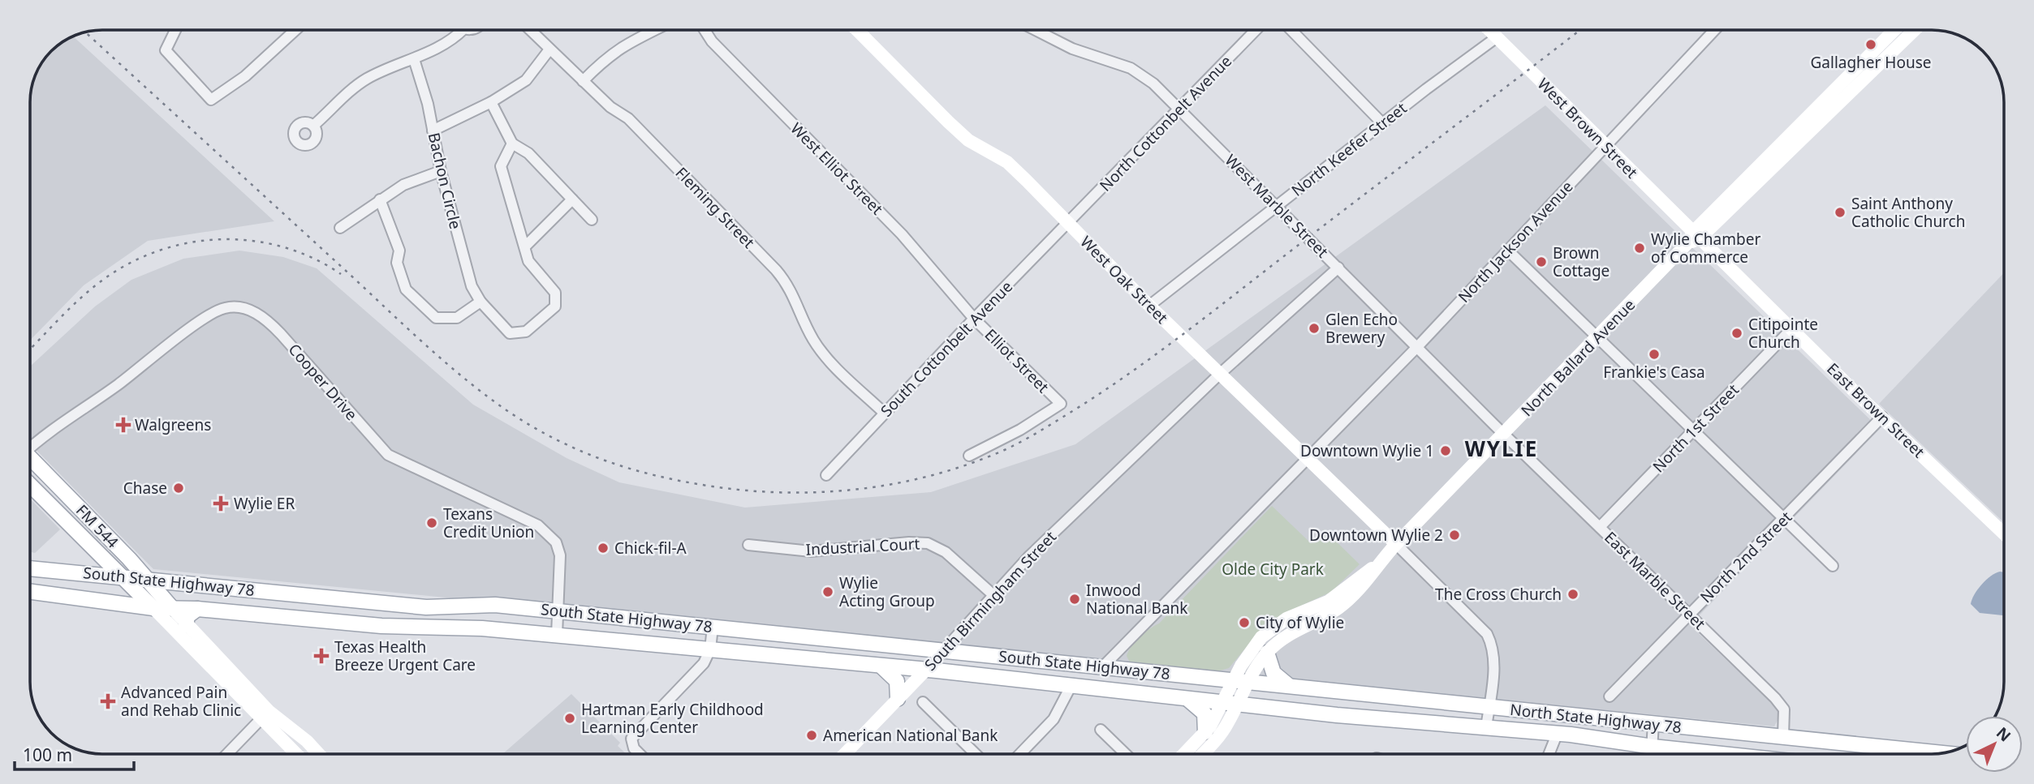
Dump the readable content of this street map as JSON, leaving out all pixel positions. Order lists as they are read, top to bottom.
{
  "streets": {
    "main road": [
      "West Brown Street",
      "West Oak Street",
      "North Ballard Avenue",
      "East Brown Street",
      "FM 544",
      "South State Highway 78",
      "South Birmingham Street",
      "North State Highway 78"
    ],
    "street": [
      "North Cottonbelt Avenue",
      "North Keefer Street",
      "West Elliot Street",
      "Bachon Circle",
      "West Marble Street",
      "Fleming Street",
      "North Jackson Avenue",
      "South Cottonbelt Avenue",
      "Elliot Street",
      "Cooper Drive",
      "North 1st Street",
      "Industrial Court",
      "North 2nd Street",
      "East Marble Street"
    ]
  },
  "crossings": [
    ["North Cottonbelt Avenue", "West Marble Street"],
    ["North Cottonbelt Avenue", "West Oak Street"],
    ["North Cottonbelt Avenue", "South Cottonbelt Avenue"],
    ["West Brown Street", "North Keefer Street"],
    ["West Brown Street", "North Jackson Avenue"],
    ["West Brown Street", "North Ballard Avenue"],
    ["West Brown Street", "East Brown Street"],
    ["North Keefer Street", "West Marble Street"],
    ["North Keefer Street", "West Oak Street"],
    ["West Elliot Street", "South Cottonbelt Avenue"],
    ["West Elliot Street", "Elliot Street"],
    ["West Marble Street", "North Jackson Avenue"],
    ["West Marble Street", "North Ballard Avenue"],
    ["West Marble Street", "East Marble Street"],
    ["West Marble Street", "South Birmingham Street"],
    ["Fleming Street", "South Cottonbelt Avenue"],
    ["North Jackson Avenue", "West Oak Street"],
    ["North Jackson Avenue", "South State Highway 78"],
    ["West Oak Street", "South Cottonbelt Avenue"],
    ["West Oak Street", "North Ballard Avenue"],
    ["West Oak Street", "South Birmingham Street"],
    ["South Cottonbelt Avenue", "Elliot Street"],
    ["North Ballard Avenue", "East Brown Street"],
    ["North Ballard Avenue", "East Marble Street"],
    ["Cooper Drive", "South State Highway 78"],
    ["East Brown Street", "North 1st Street"],
    ["East Brown Street", "North 2nd Street"],
    ["North 1st Street", "East Marble Street"],
    ["FM 544", "South State Highway 78"],
    ["Industrial Court", "South Birmingham Street"],
    ["North 2nd Street", "East Marble Street"],
    ["East Marble Street", "North State Highway 78"],
    ["South State Highway 78", "South Birmingham Street"],
    ["South State Highway 78", "North State Highway 78"]
  ],
  "districts": ["WYLIE"],
  "parks": ["Olde City Park"],
  "places": {
    "other": [
      "Gallagher House",
      "Saint Anthony Catholic Church",
      "Wylie Chamber of Commerce",
      "Brown Cottage",
      "Glen Echo Brewery",
      "Citipointe Church",
      "Frankie's Casa",
      "Downtown Wylie 1",
      "Chase",
      "Texans Credit Union",
      "Downtown Wylie 2",
      "Chick-fil-A",
      "Wylie Acting Group",
      "The Cross Church",
      "Inwood National Bank",
      "City of Wylie",
      "Hartman Early Childhood Learning Center",
      "American National Bank"
    ],
    "health": [
      "Walgreens",
      "Wylie ER",
      "Texas Health Breeze Urgent Care",
      "Advanced Pain and Rehab Clinic"
    ]
  },
  "scale_bar": "100 m",
  "north": "top right"
}
